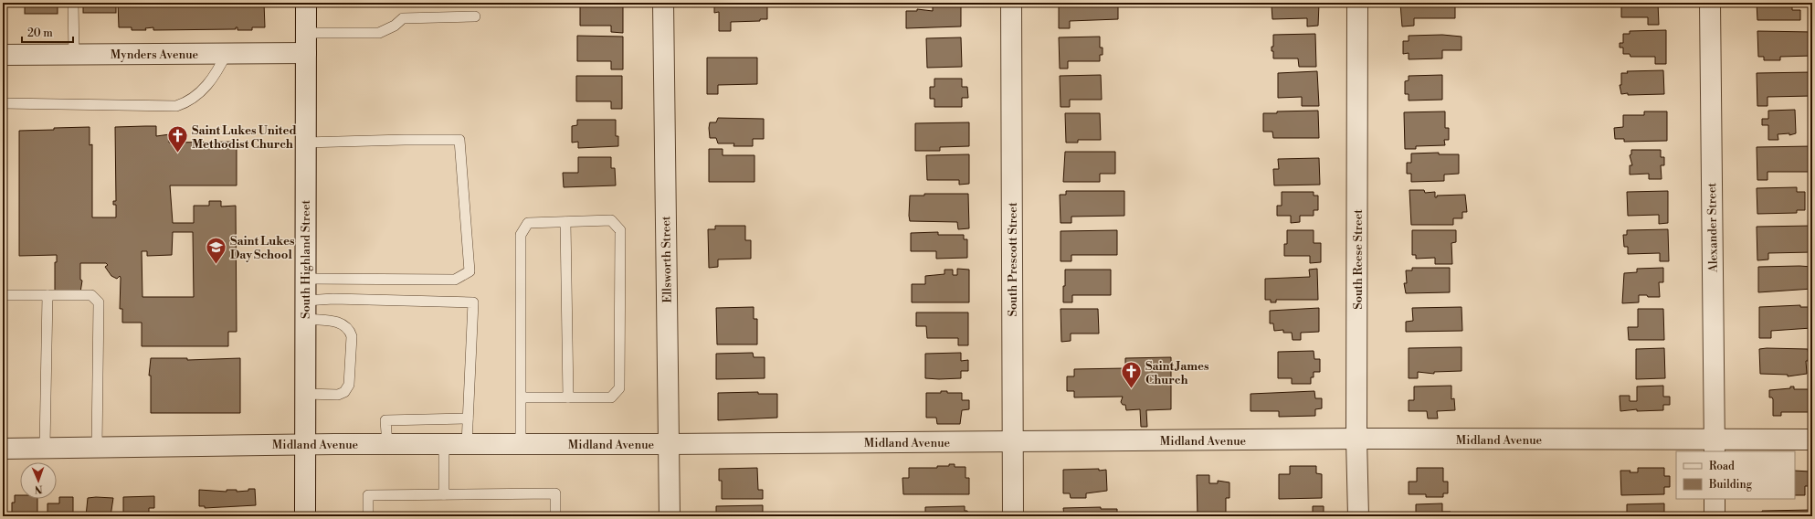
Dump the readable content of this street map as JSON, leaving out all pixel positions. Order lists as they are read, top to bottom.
{
  "streets": {
    "street": [
      "Mynders Avenue",
      "Alexander Street",
      "South Highland Street",
      "Ellsworth Street",
      "South Prescott Street",
      "South Reese Street",
      "Midland Avenue"
    ]
  },
  "crossings": [
    ["Mynders Avenue", "South Highland Street"],
    ["Alexander Street", "Midland Avenue"],
    ["South Highland Street", "Midland Avenue"],
    ["Ellsworth Street", "Midland Avenue"],
    ["South Prescott Street", "Midland Avenue"],
    ["South Reese Street", "Midland Avenue"]
  ],
  "places": {
    "church": ["Saint Lukes United Methodist Church", "Saint James Church"],
    "school or university": ["Saint Lukes Day School"]
  },
  "legend": ["Road", "Building"],
  "scale_bar": "20 m",
  "north": "bottom"
}
